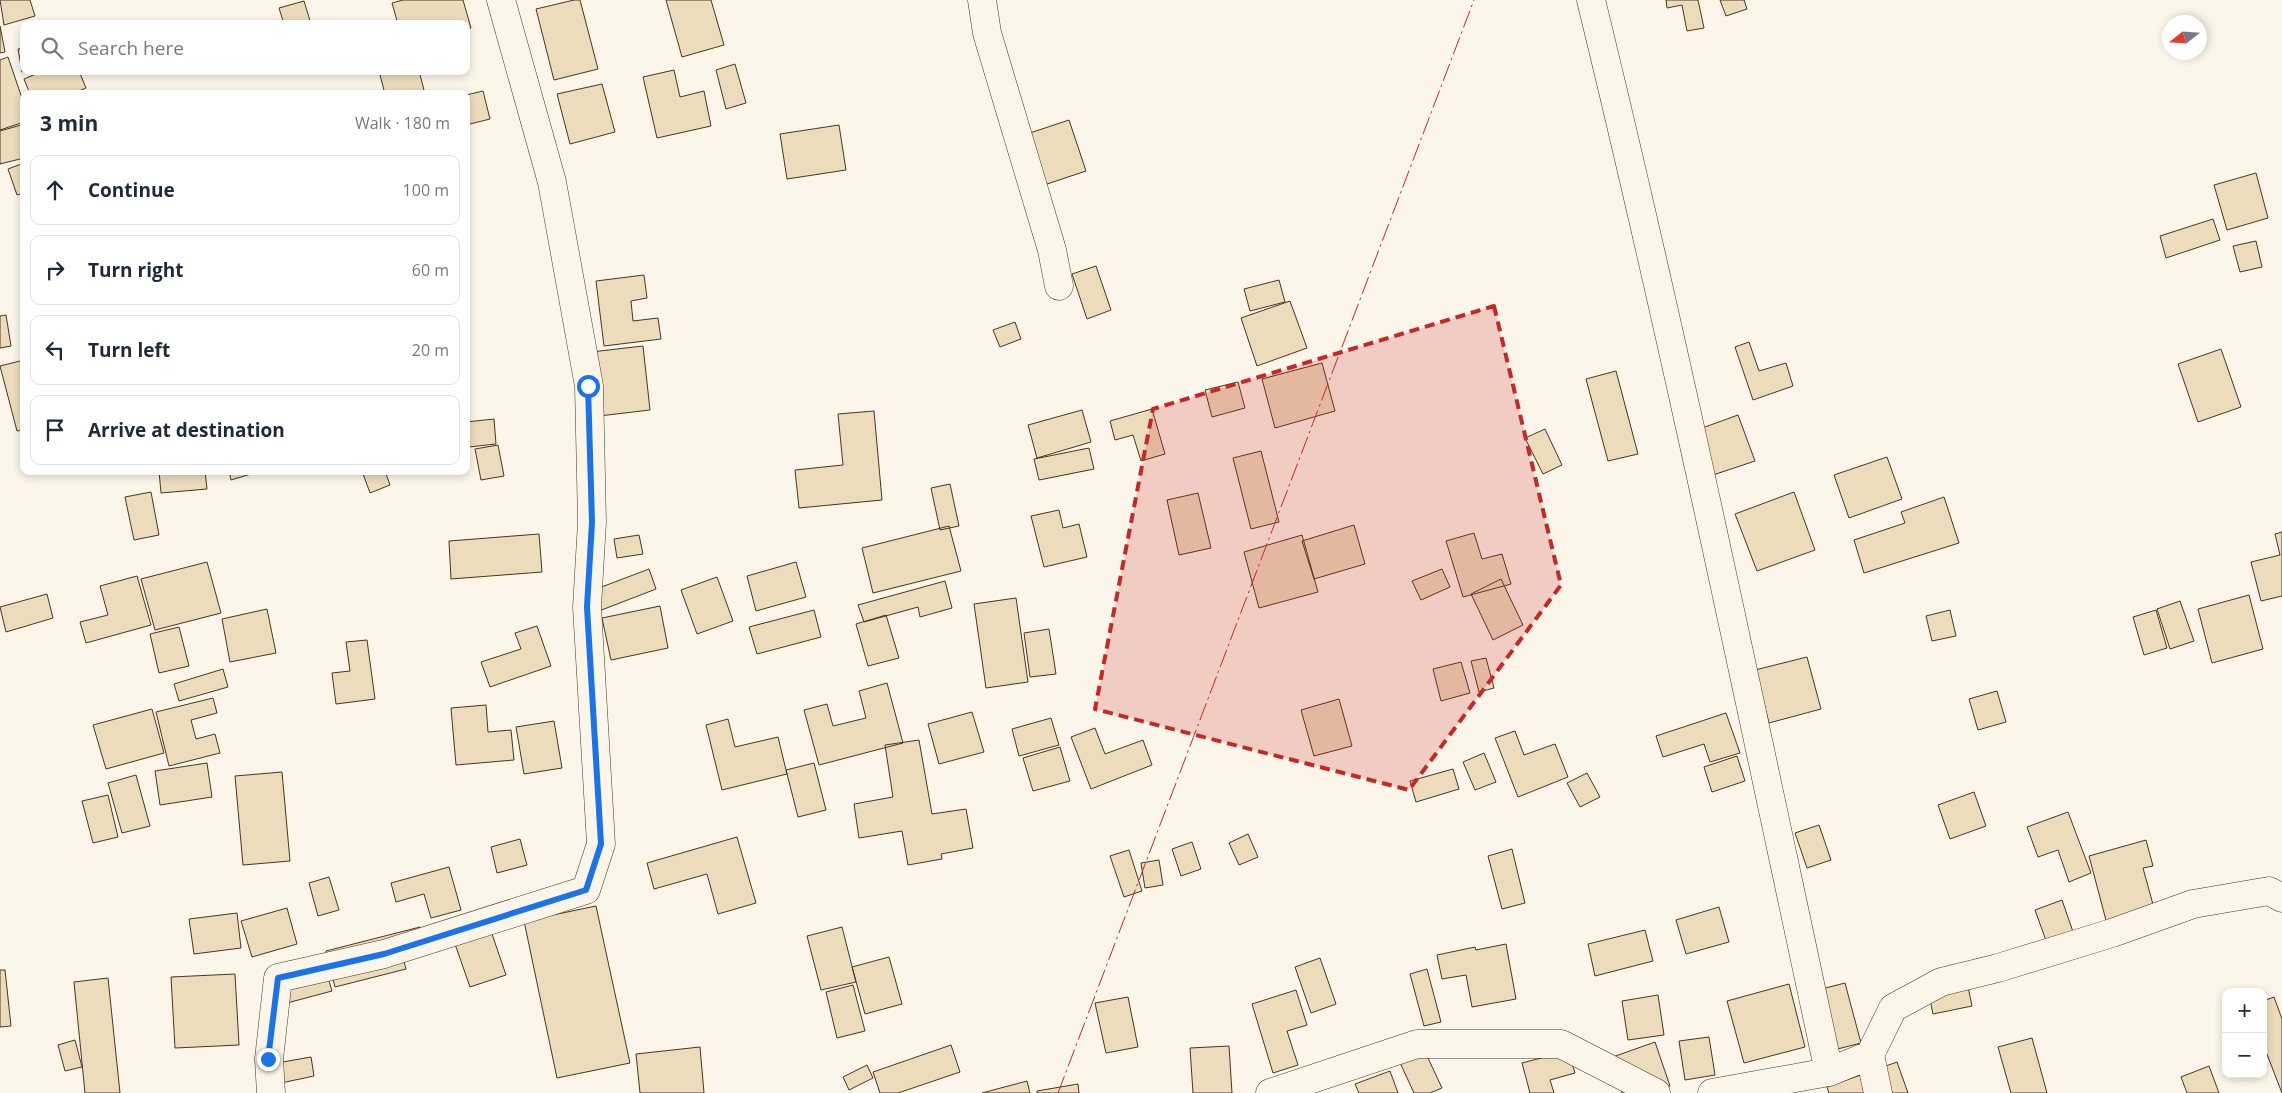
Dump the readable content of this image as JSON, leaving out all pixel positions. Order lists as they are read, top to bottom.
{
  "north": "left",
  "page": {
    "search": "Search here",
    "heading": ["3 min", "Walk · 180 m"],
    "list": [
      ["Continue", "100 m"],
      ["Turn right", "60 m"],
      ["Turn left", "20 m"],
      "Arrive at destination"
    ],
    "map_buttons": ["+", "−"]
  }
}
